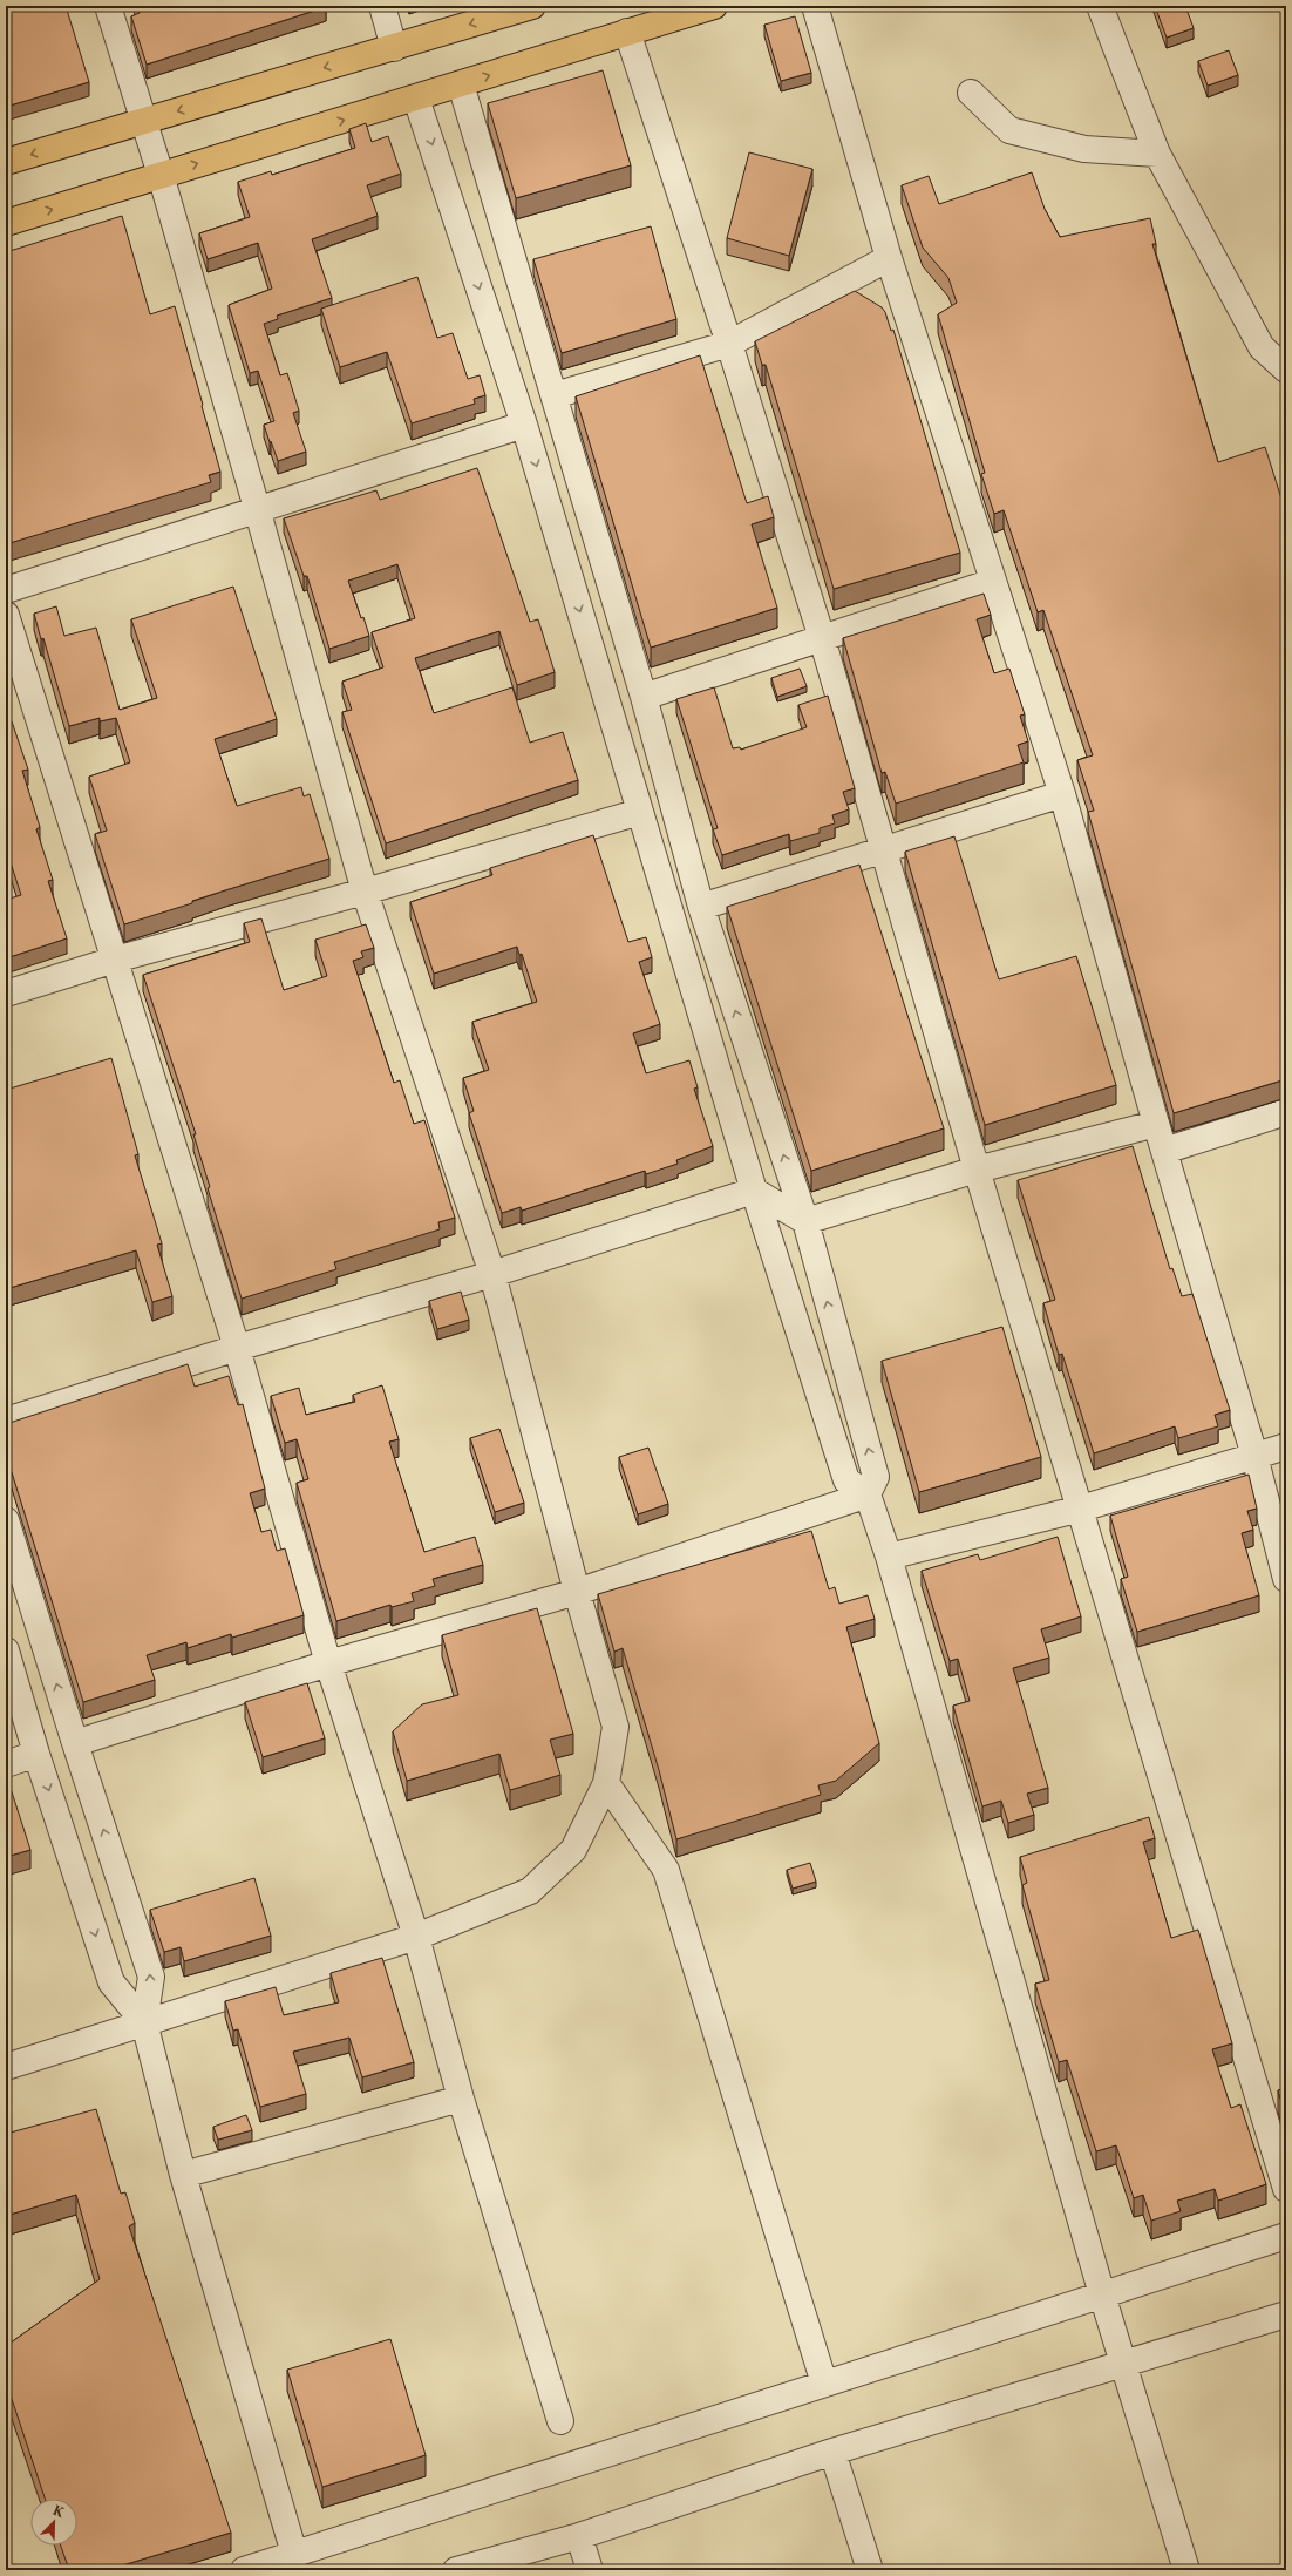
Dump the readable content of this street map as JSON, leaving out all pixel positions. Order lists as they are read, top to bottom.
{
  "north": "top right"
}
